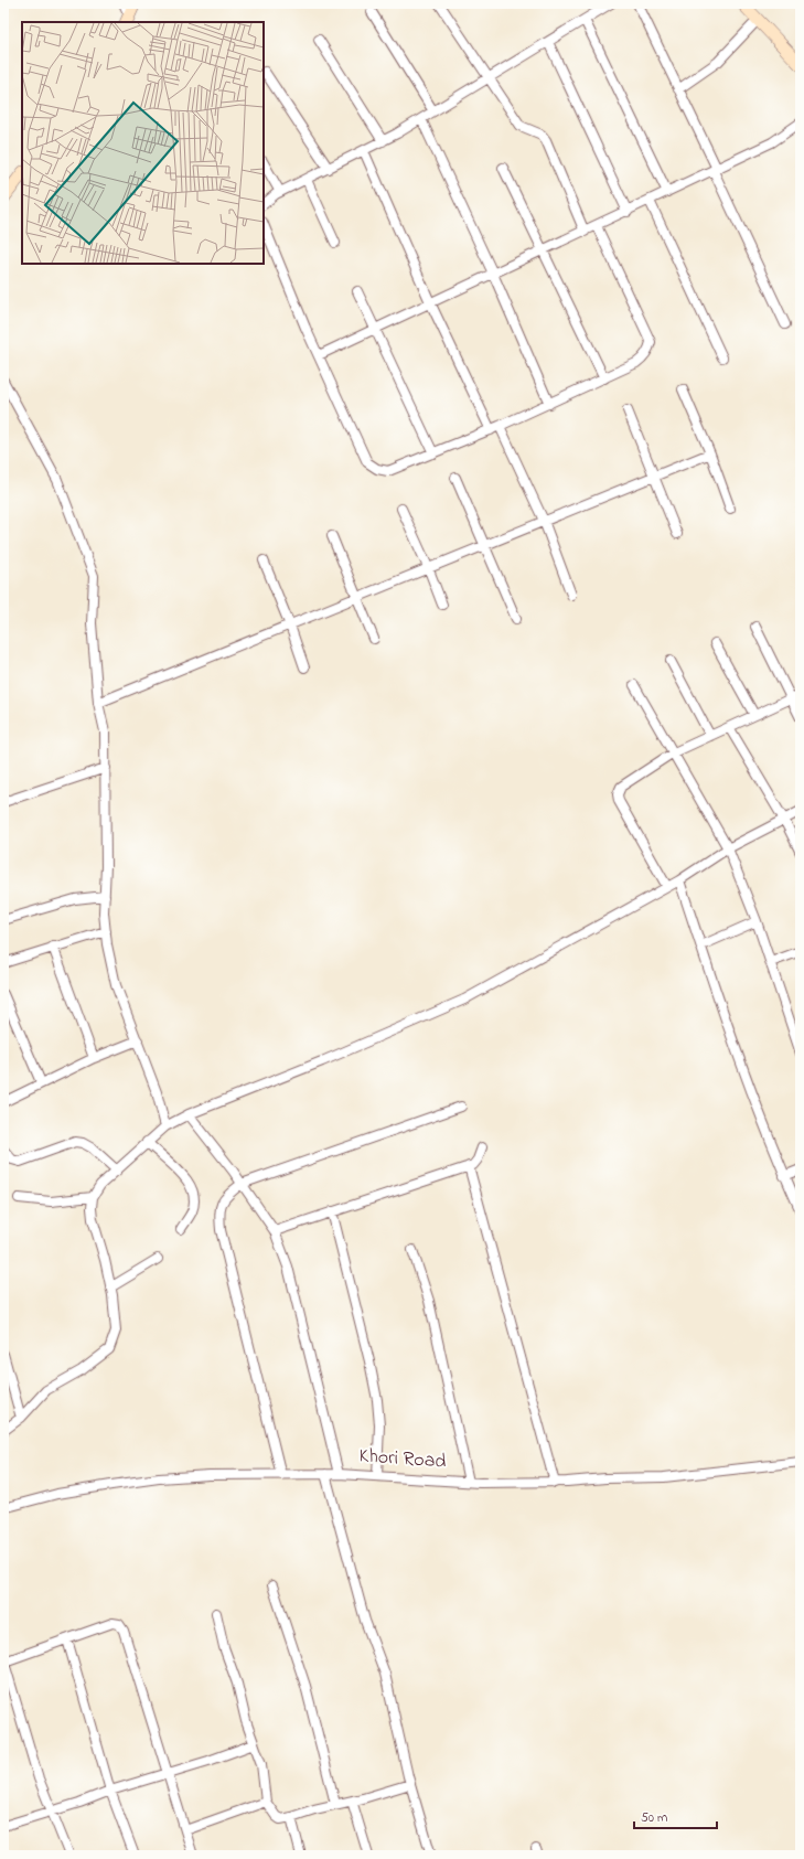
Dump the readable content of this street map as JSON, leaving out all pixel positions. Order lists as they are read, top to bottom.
{
  "streets": {
    "street": ["Khori Road"]
  },
  "scale_bar": "50 m"
}
